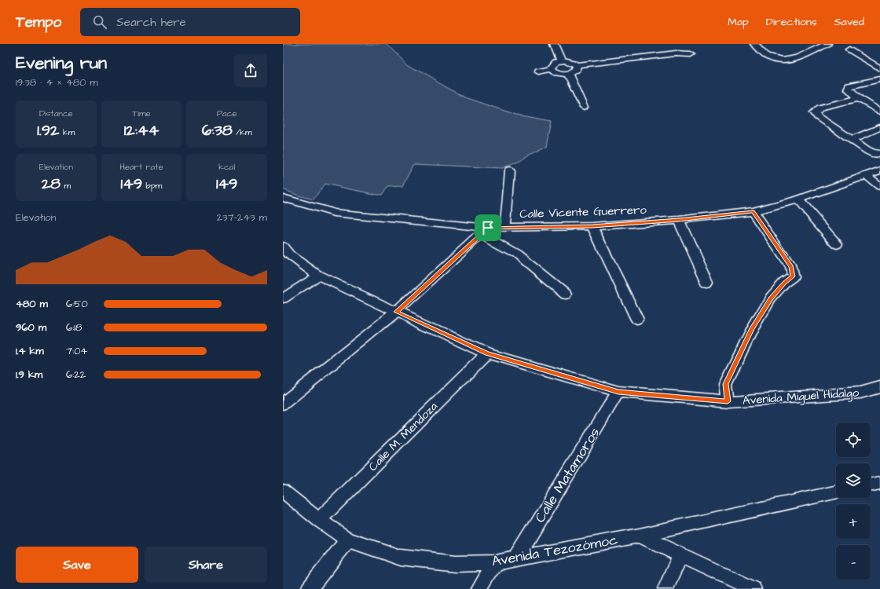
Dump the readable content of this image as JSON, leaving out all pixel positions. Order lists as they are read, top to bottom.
{
  "streets": {
    "street": [
      "Calle Vicente Guerrero",
      "Avenida Miguel Hidalgo",
      "Calle M. Mendoza",
      "Calle Matamoros",
      "Avenida Tezozómoc"
    ]
  },
  "crossings": [
    ["Avenida Miguel Hidalgo", "Calle M. Mendoza"],
    ["Avenida Miguel Hidalgo", "Calle Matamoros"],
    ["Calle M. Mendoza", "Avenida Tezozómoc"],
    ["Calle Matamoros", "Avenida Tezozómoc"]
  ],
  "page": {
    "header": "Tempo",
    "search": "Search here",
    "nav": ["Map", "Directions", "Saved"],
    "heading": ["Evening run", "19:38 · 4 × 480 m"],
    "stats": [
      ["Distance", "1.92 km"],
      ["Time", "12:44"],
      ["Pace", "6:38 /km"],
      ["Elevation", "28 m"],
      ["Heart rate", "149 bpm"],
      ["kcal", "149"]
    ],
    "chart": ["Elevation", "237–243 m"],
    "list": [
      {
        "name": "480 m",
        "note": "6:50"
      },
      {
        "name": "960 m",
        "note": "6:18"
      },
      {
        "name": "1.4 km",
        "note": "7:04"
      },
      {
        "name": "1.9 km",
        "note": "6:22"
      }
    ],
    "map_buttons": ["+", "−"],
    "buttons": ["Save", "Share"]
  }
}
